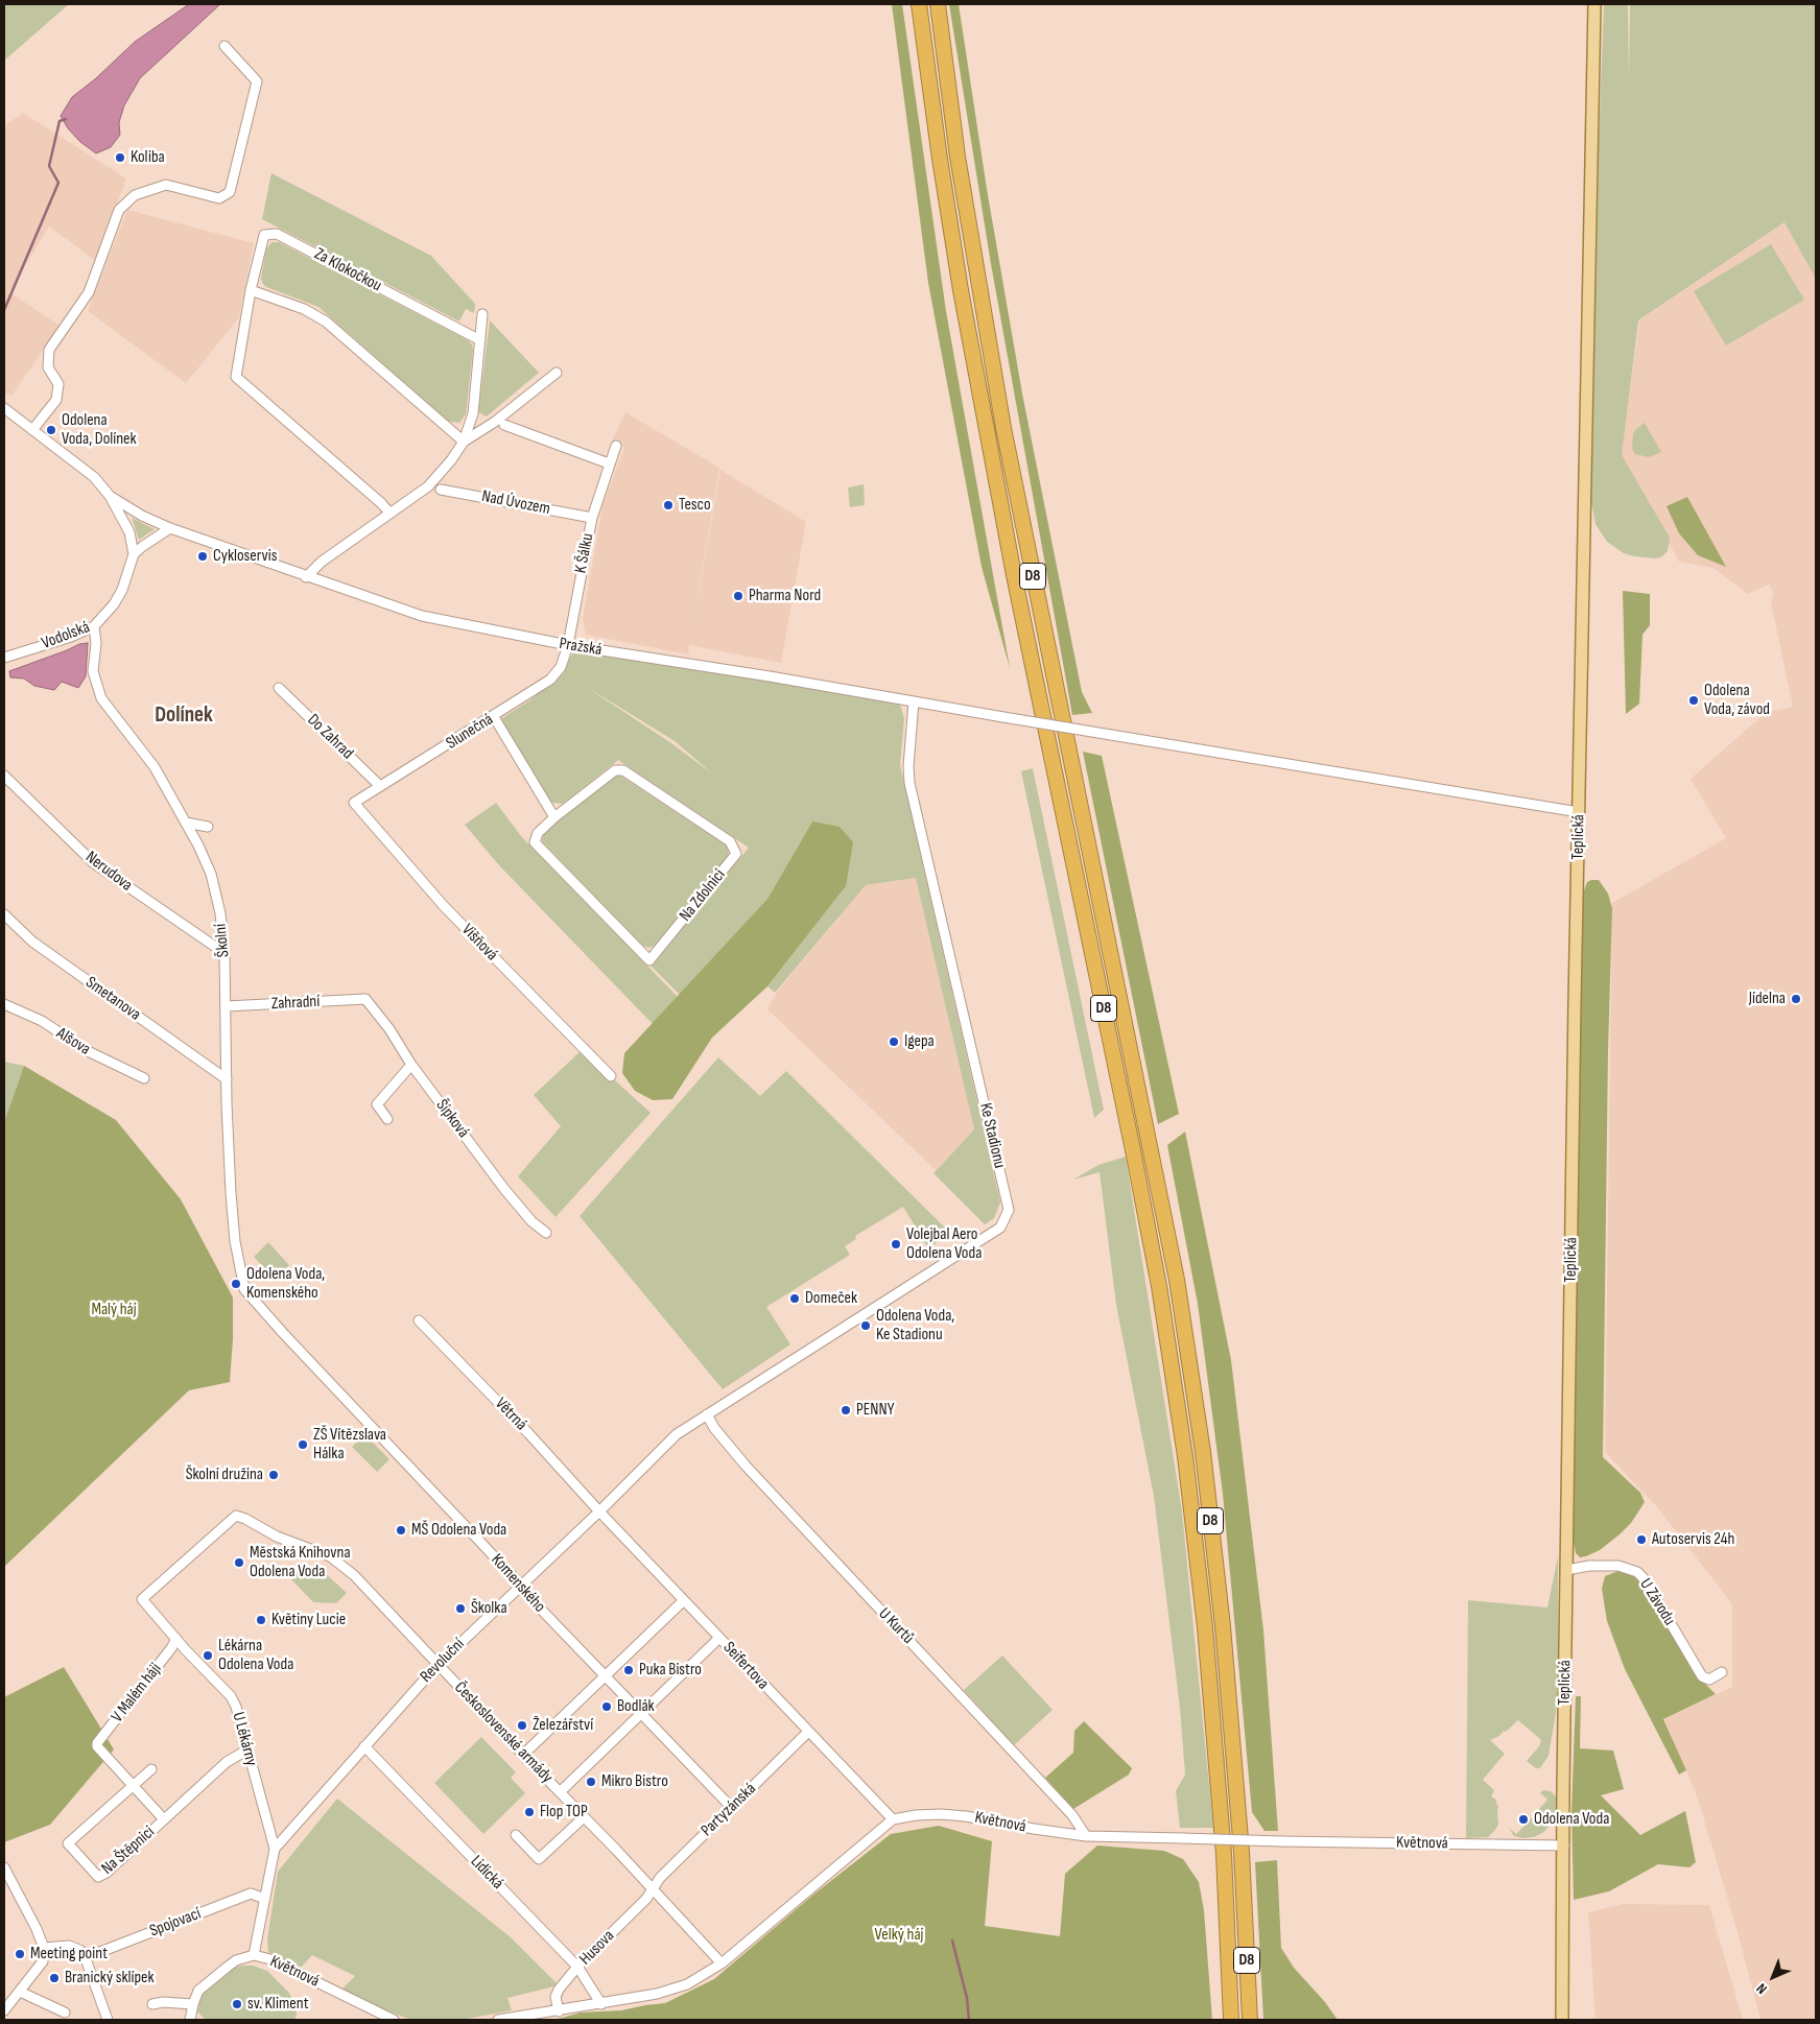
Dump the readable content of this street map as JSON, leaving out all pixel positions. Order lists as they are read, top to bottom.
{
  "streets": {
    "highway": ["D8"],
    "main road": ["Teplická"],
    "street": [
      "Za Klokočkou",
      "Nad Úvozem",
      "K Šálku",
      "Vodolská",
      "Pražská",
      "Slunečná",
      "Do Zahrad",
      "Nerudova",
      "Na Zdolnici",
      "Školní",
      "Višňová",
      "Smetanova",
      "Zahradní",
      "Alšova",
      "Šípková",
      "Ke Stadionu",
      "Větrná",
      "Komenského",
      "U Závodu",
      "U Kurtů",
      "Revoluční",
      "Seifertova",
      "V Malém háji",
      "Československé armády",
      "U Lékárny",
      "Partyzánská",
      "Květnová",
      "Na Štěpnici",
      "Lidická",
      "Spojovací",
      "Husova"
    ]
  },
  "crossings": [
    ["Nad Úvozem", "K Šálku"],
    ["K Šálku", "Pražská"],
    ["K Šálku", "Slunečná"],
    ["Vodolská", "Školní"],
    ["Pražská", "Slunečná"],
    ["Pražská", "Teplická"],
    ["Pražská", "Ke Stadionu"],
    ["Slunečná", "Do Zahrad"],
    ["Slunečná", "Višňová"],
    ["Teplická", "U Závodu"],
    ["Teplická", "Květnová"],
    ["Nerudova", "Školní"],
    ["Školní", "Smetanova"],
    ["Školní", "Zahradní"],
    ["Školní", "Komenského"],
    ["Zahradní", "Šípková"],
    ["Ke Stadionu", "U Kurtů"],
    ["Ke Stadionu", "Revoluční"],
    ["Větrná", "Revoluční"],
    ["Větrná", "Seifertova"],
    ["Komenského", "Revoluční"],
    ["Komenského", "Partyzánská"],
    ["U Kurtů", "Revoluční"],
    ["U Kurtů", "Květnová"],
    ["Revoluční", "Seifertova"],
    ["Revoluční", "Československé armády"],
    ["Revoluční", "U Lékárny"],
    ["Revoluční", "Lidická"],
    ["Seifertova", "Partyzánská"],
    ["Seifertova", "Květnová"],
    ["V Malém háji", "U Lékárny"],
    ["V Malém háji", "Na Štěpnici"],
    ["Československé armády", "U Lékárny"],
    ["Československé armády", "Partyzánská"],
    ["Československé armády", "Husova"],
    ["U Lékárny", "Na Štěpnici"],
    ["Partyzánská", "Husova"],
    ["Lidická", "Husova"]
  ],
  "districts": ["Dolínek"],
  "parks": ["Malý háj", "Velký háj"],
  "places": [
    "Koliba",
    "Odolena Voda, Dolínek",
    "Tesco",
    "Cykloservis",
    "Pharma Nord",
    "Odolena Voda, závod",
    "Jídelna",
    "Igepa",
    "Volejbal Aero Odolena Voda",
    "Odolena Voda, Komenského",
    "Domeček",
    "Odolena Voda, Ke Stadionu",
    "PENNY",
    "ZŠ Vítězslava Hálka",
    "Školní družina",
    "MŠ Odolena Voda",
    "Autoservis 24h",
    "Městská Knihovna Odolena Voda",
    "Školka",
    "Květiny Lucie",
    "Lékárna Odolena Voda",
    "Puka Bistro",
    "Bodlák",
    "Železářství",
    "Mikro Bistro",
    "Flop TOP",
    "Odolena Voda",
    "Meeting point",
    "Branický sklípek",
    "sv. Kliment"
  ],
  "north": "bottom left"
}
